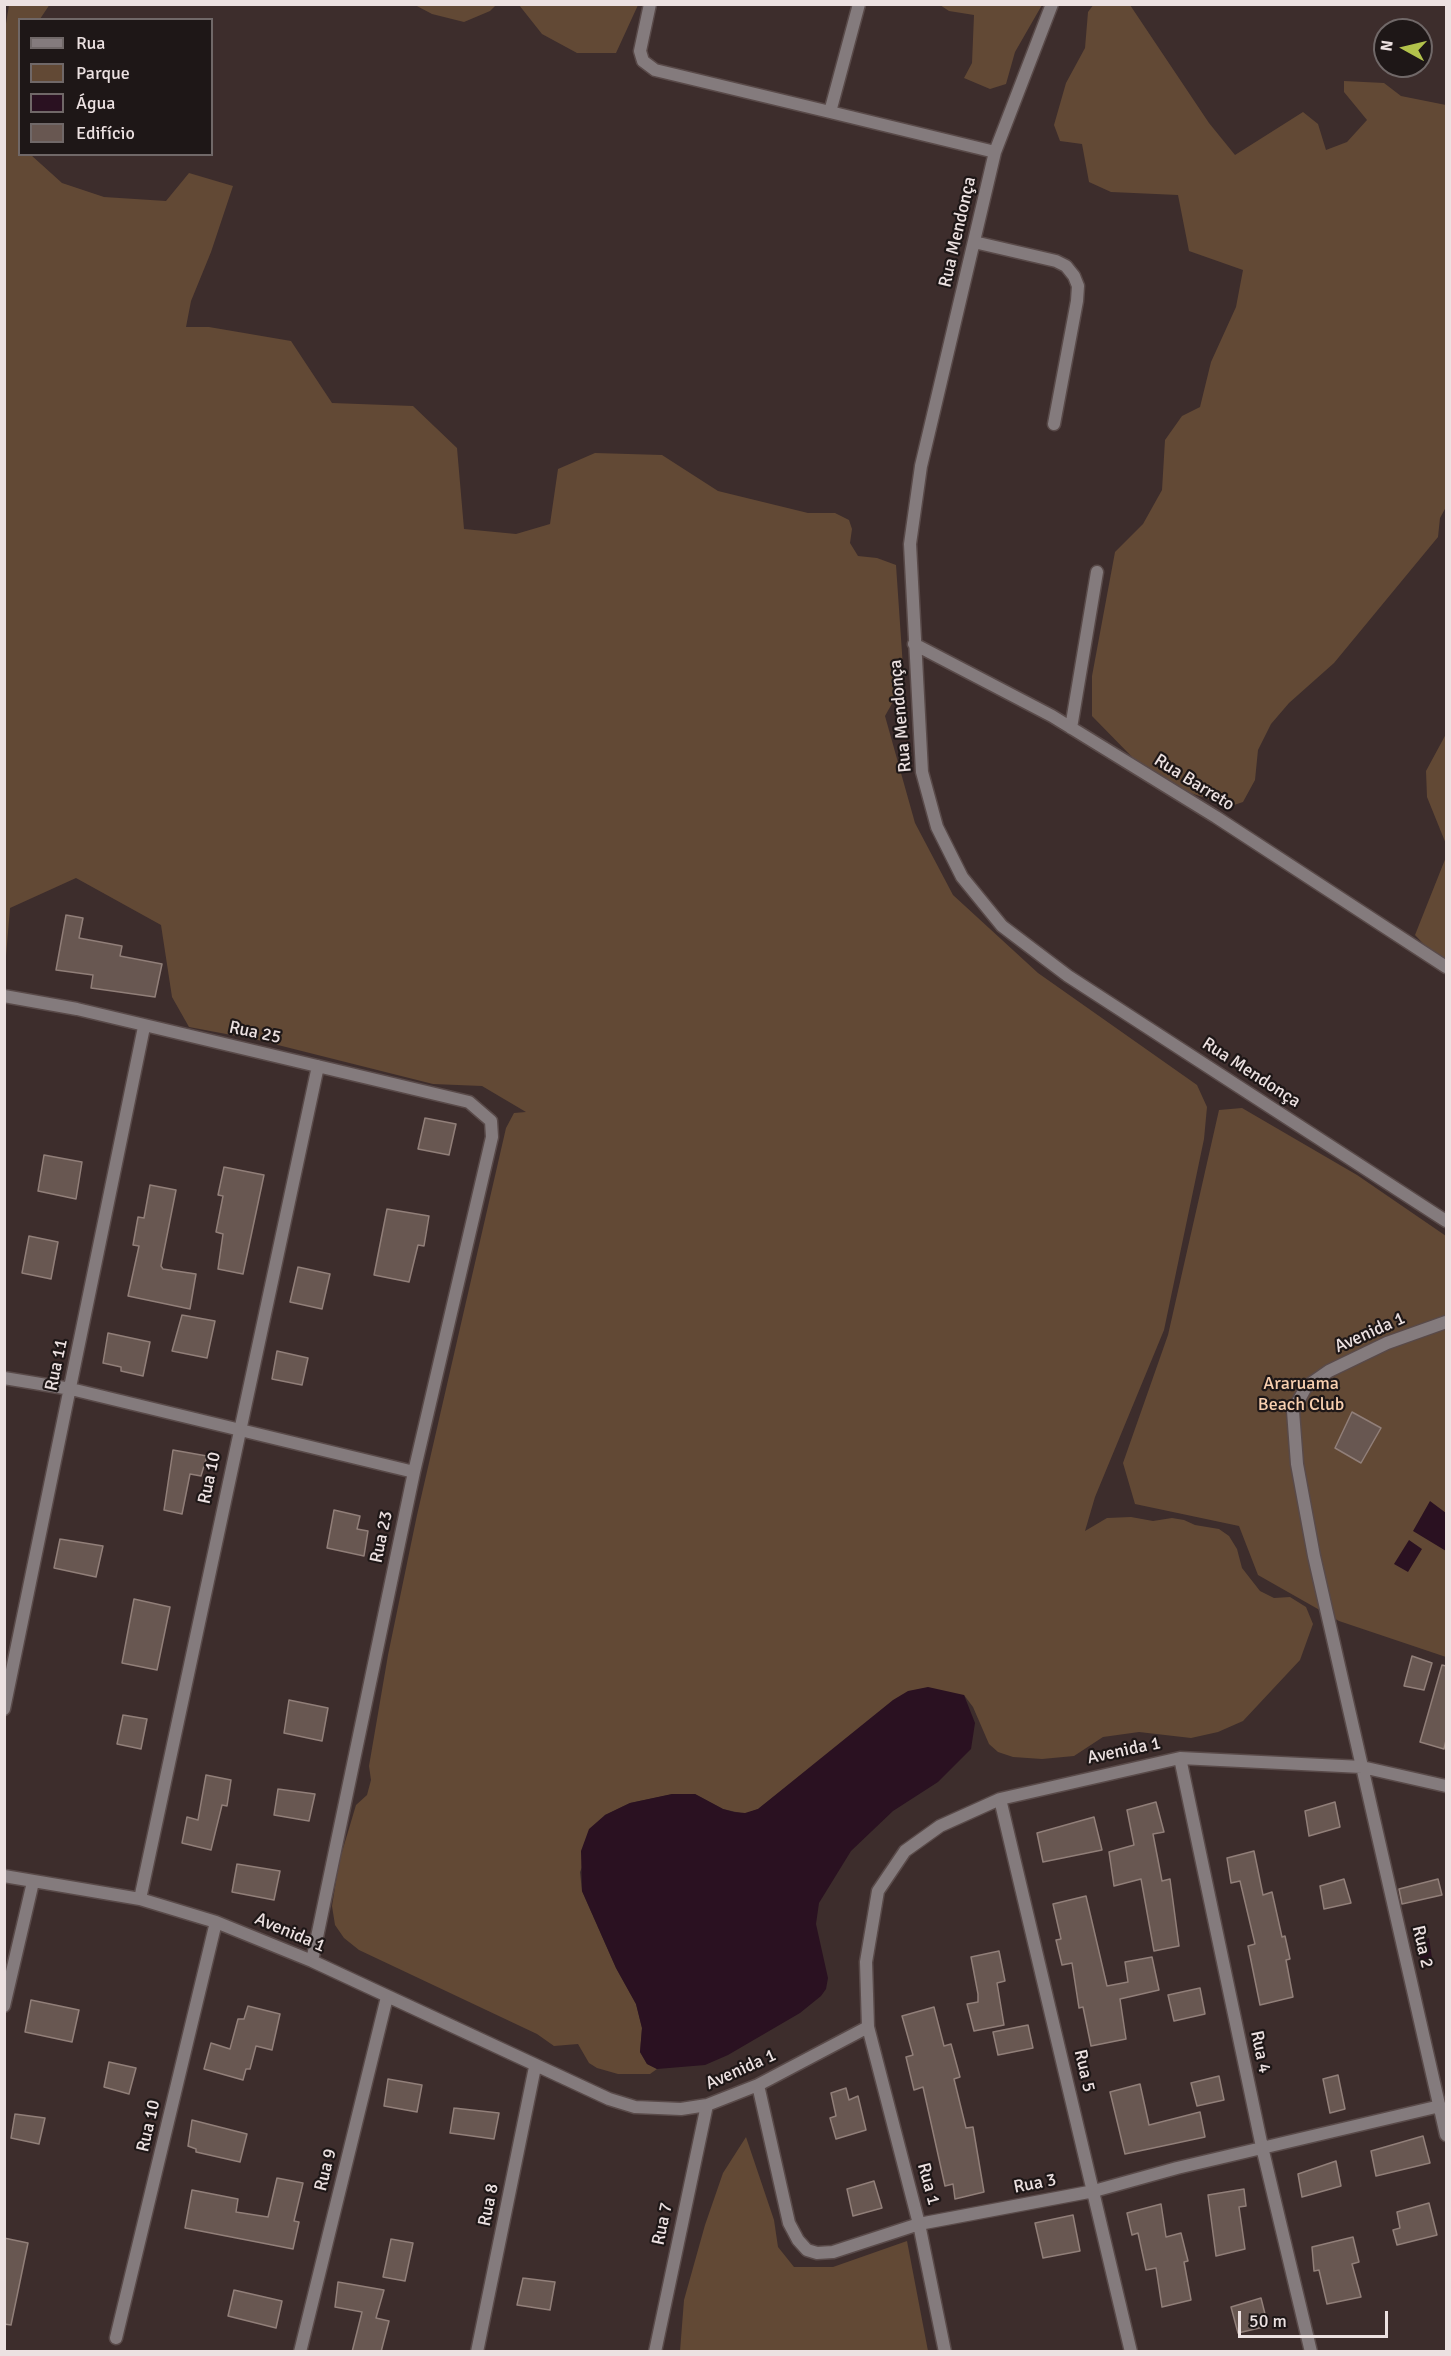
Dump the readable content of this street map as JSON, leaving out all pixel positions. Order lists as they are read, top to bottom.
{
  "streets": {
    "street": [
      "Rua Mendonça",
      "Rua Barreto",
      "Rua 25",
      "Avenida 1",
      "Rua 11",
      "Rua 10",
      "Rua 23",
      "Rua 2",
      "Rua 4",
      "Rua 5",
      "Rua 9",
      "Rua 1",
      "Rua 3",
      "Rua 8",
      "Rua 7"
    ]
  },
  "crossings": [
    ["Rua Mendonça", "Rua Barreto"],
    ["Rua 25", "Rua 11"],
    ["Rua 25", "Rua 10"],
    ["Rua 25", "Rua 23"],
    ["Avenida 1", "Rua 10"],
    ["Avenida 1", "Rua 23"],
    ["Avenida 1", "Rua 2"],
    ["Avenida 1", "Rua 4"],
    ["Avenida 1", "Rua 5"],
    ["Avenida 1", "Rua 9"],
    ["Avenida 1", "Rua 1"],
    ["Avenida 1", "Rua 3"],
    ["Avenida 1", "Rua 8"],
    ["Avenida 1", "Rua 7"],
    ["Rua 2", "Rua 3"],
    ["Rua 4", "Rua 3"],
    ["Rua 5", "Rua 3"],
    ["Rua 1", "Rua 3"]
  ],
  "parks": ["Araruama Beach Club"],
  "legend": [
    "Rua",
    "Parque",
    "Água",
    "Edifício"
  ],
  "scale_bar": "50 m",
  "north": "left"
}
